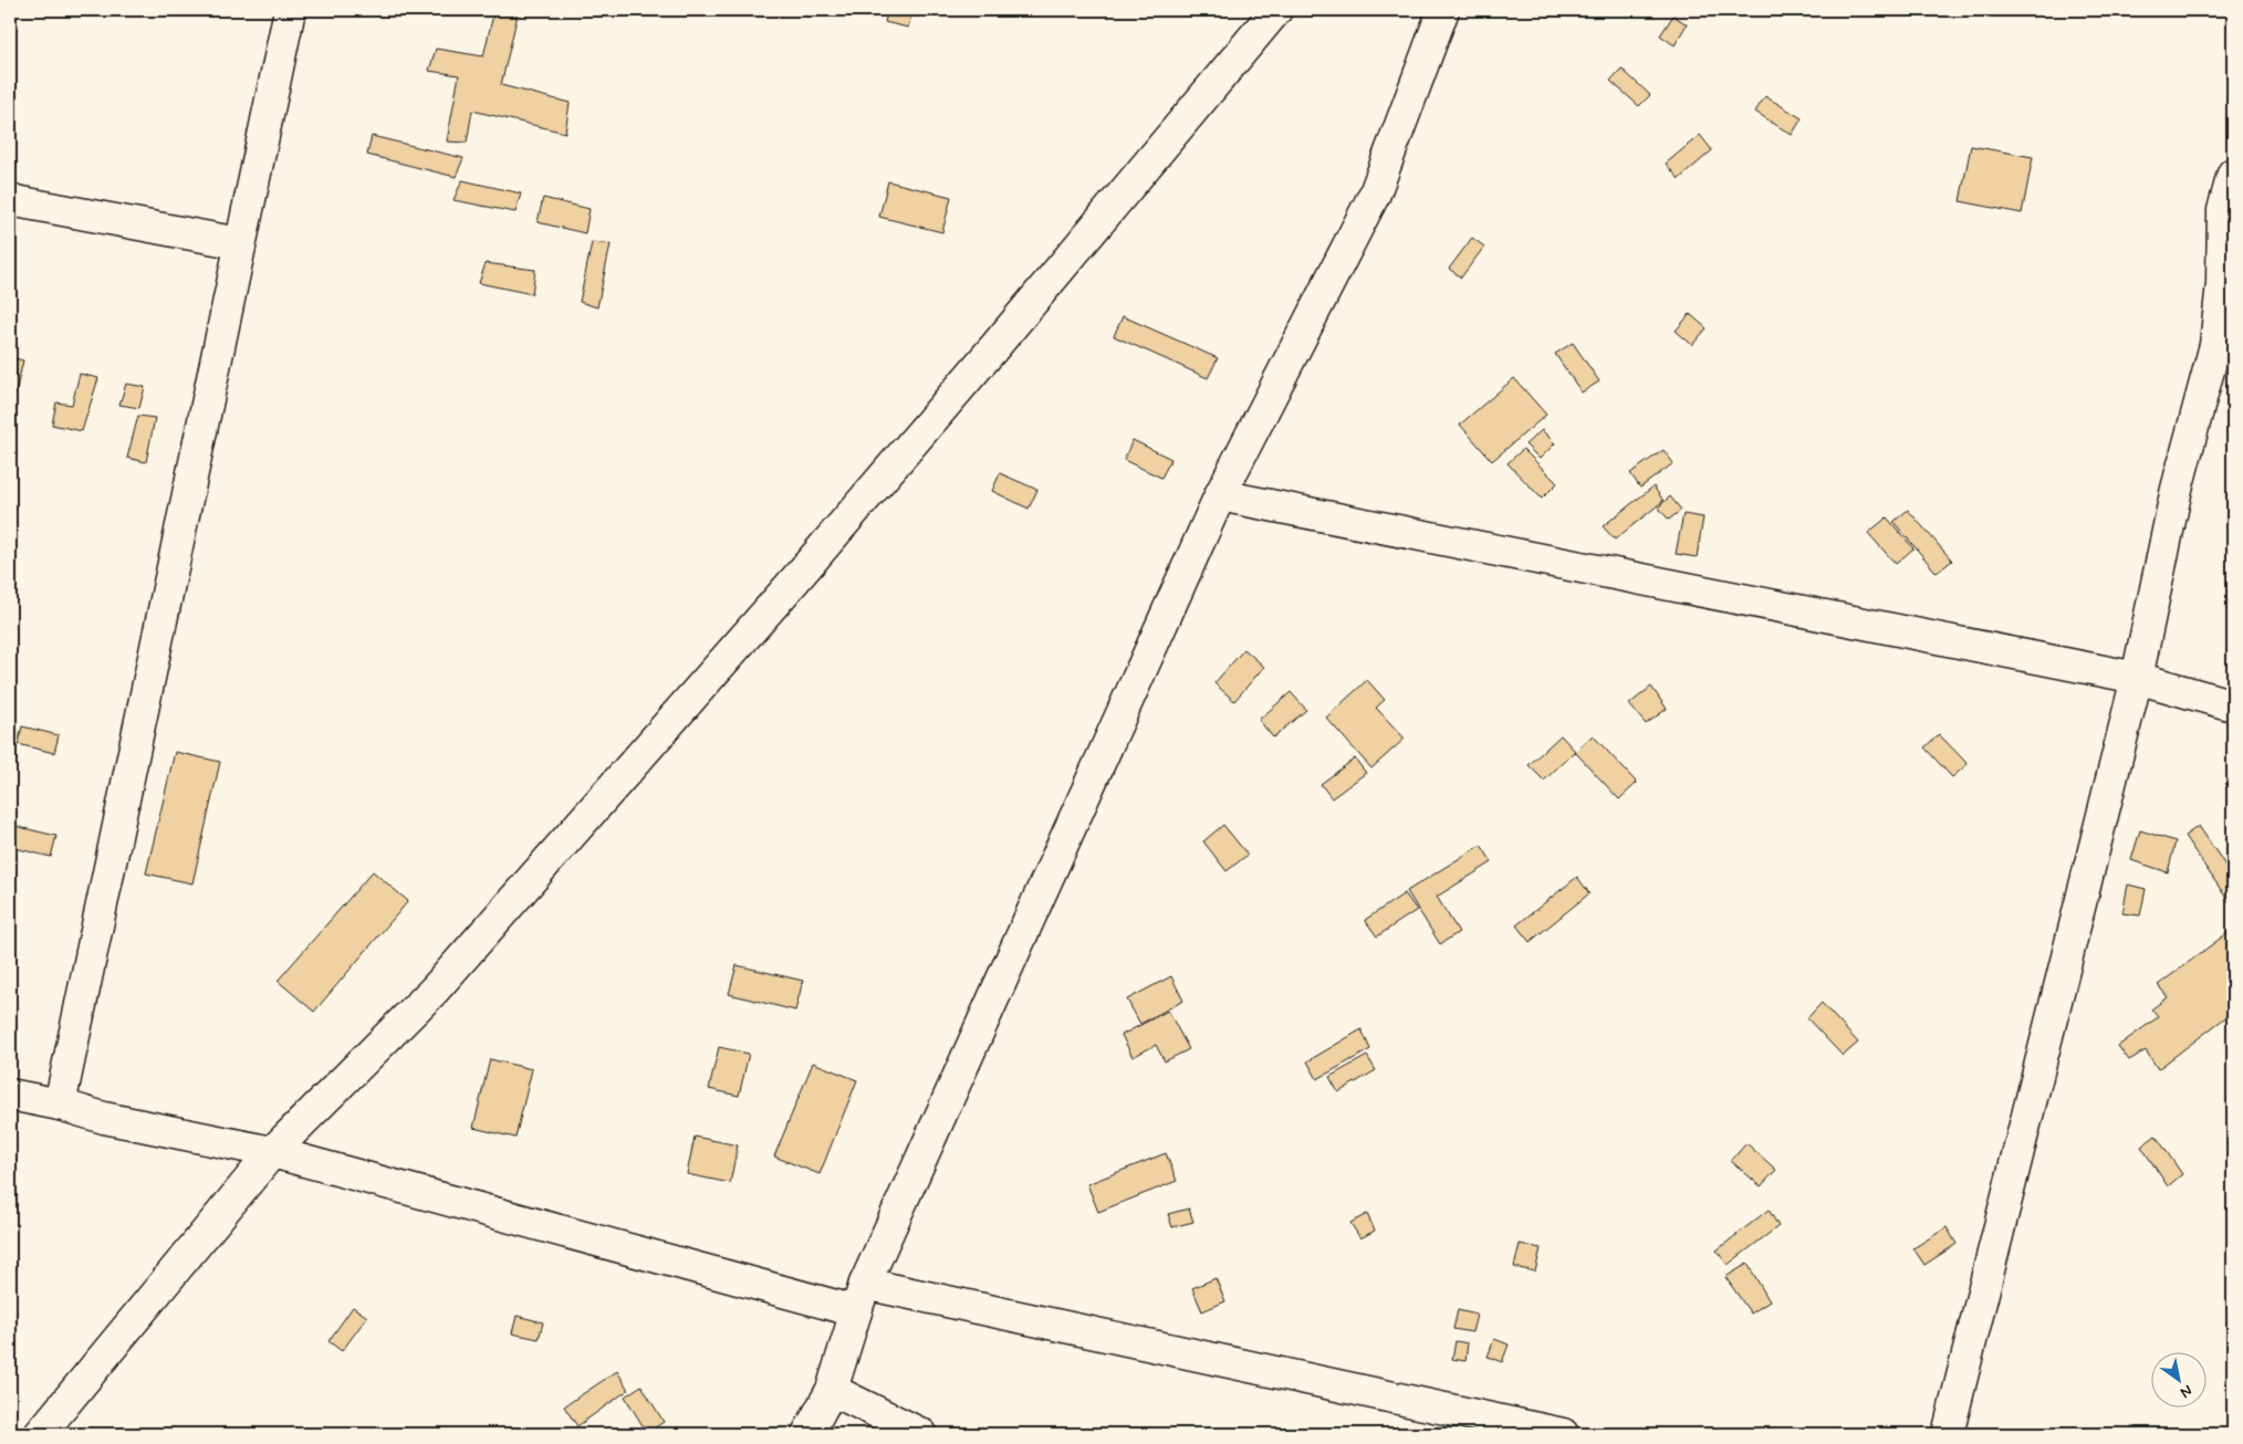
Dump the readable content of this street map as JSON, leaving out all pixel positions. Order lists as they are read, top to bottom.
{
  "north": "bottom right"
}
